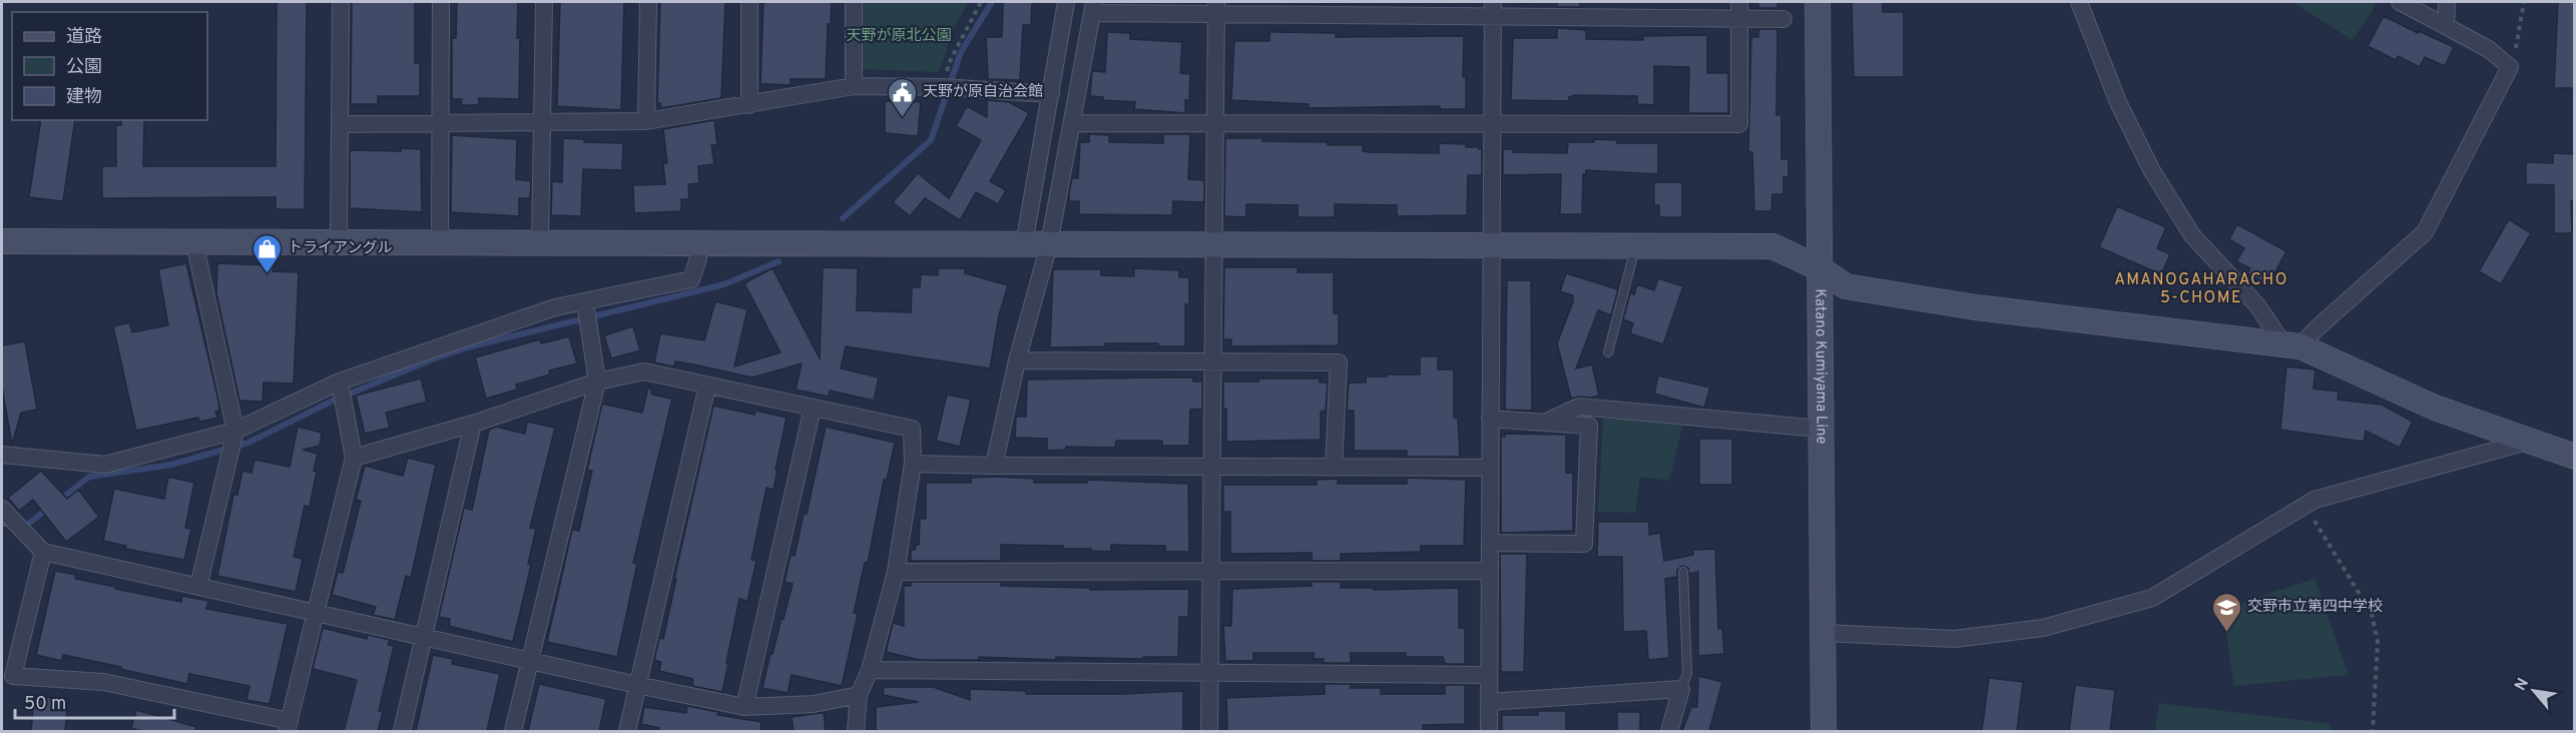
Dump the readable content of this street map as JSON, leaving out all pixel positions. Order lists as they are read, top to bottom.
{
  "streets": {
    "street": ["Katano Kumiyama Line"]
  },
  "districts": ["AMANOGAHARACHO 5-CHOME"],
  "parks": ["天野が原北公園"],
  "places": {
    "public building": ["天野が原自治会館"],
    "shop": ["トライアングル"],
    "school or university": ["交野市立第四中学校"]
  },
  "legend": ["道路", "公園", "建物"],
  "scale_bar": "50 m",
  "north": "top left"
}
